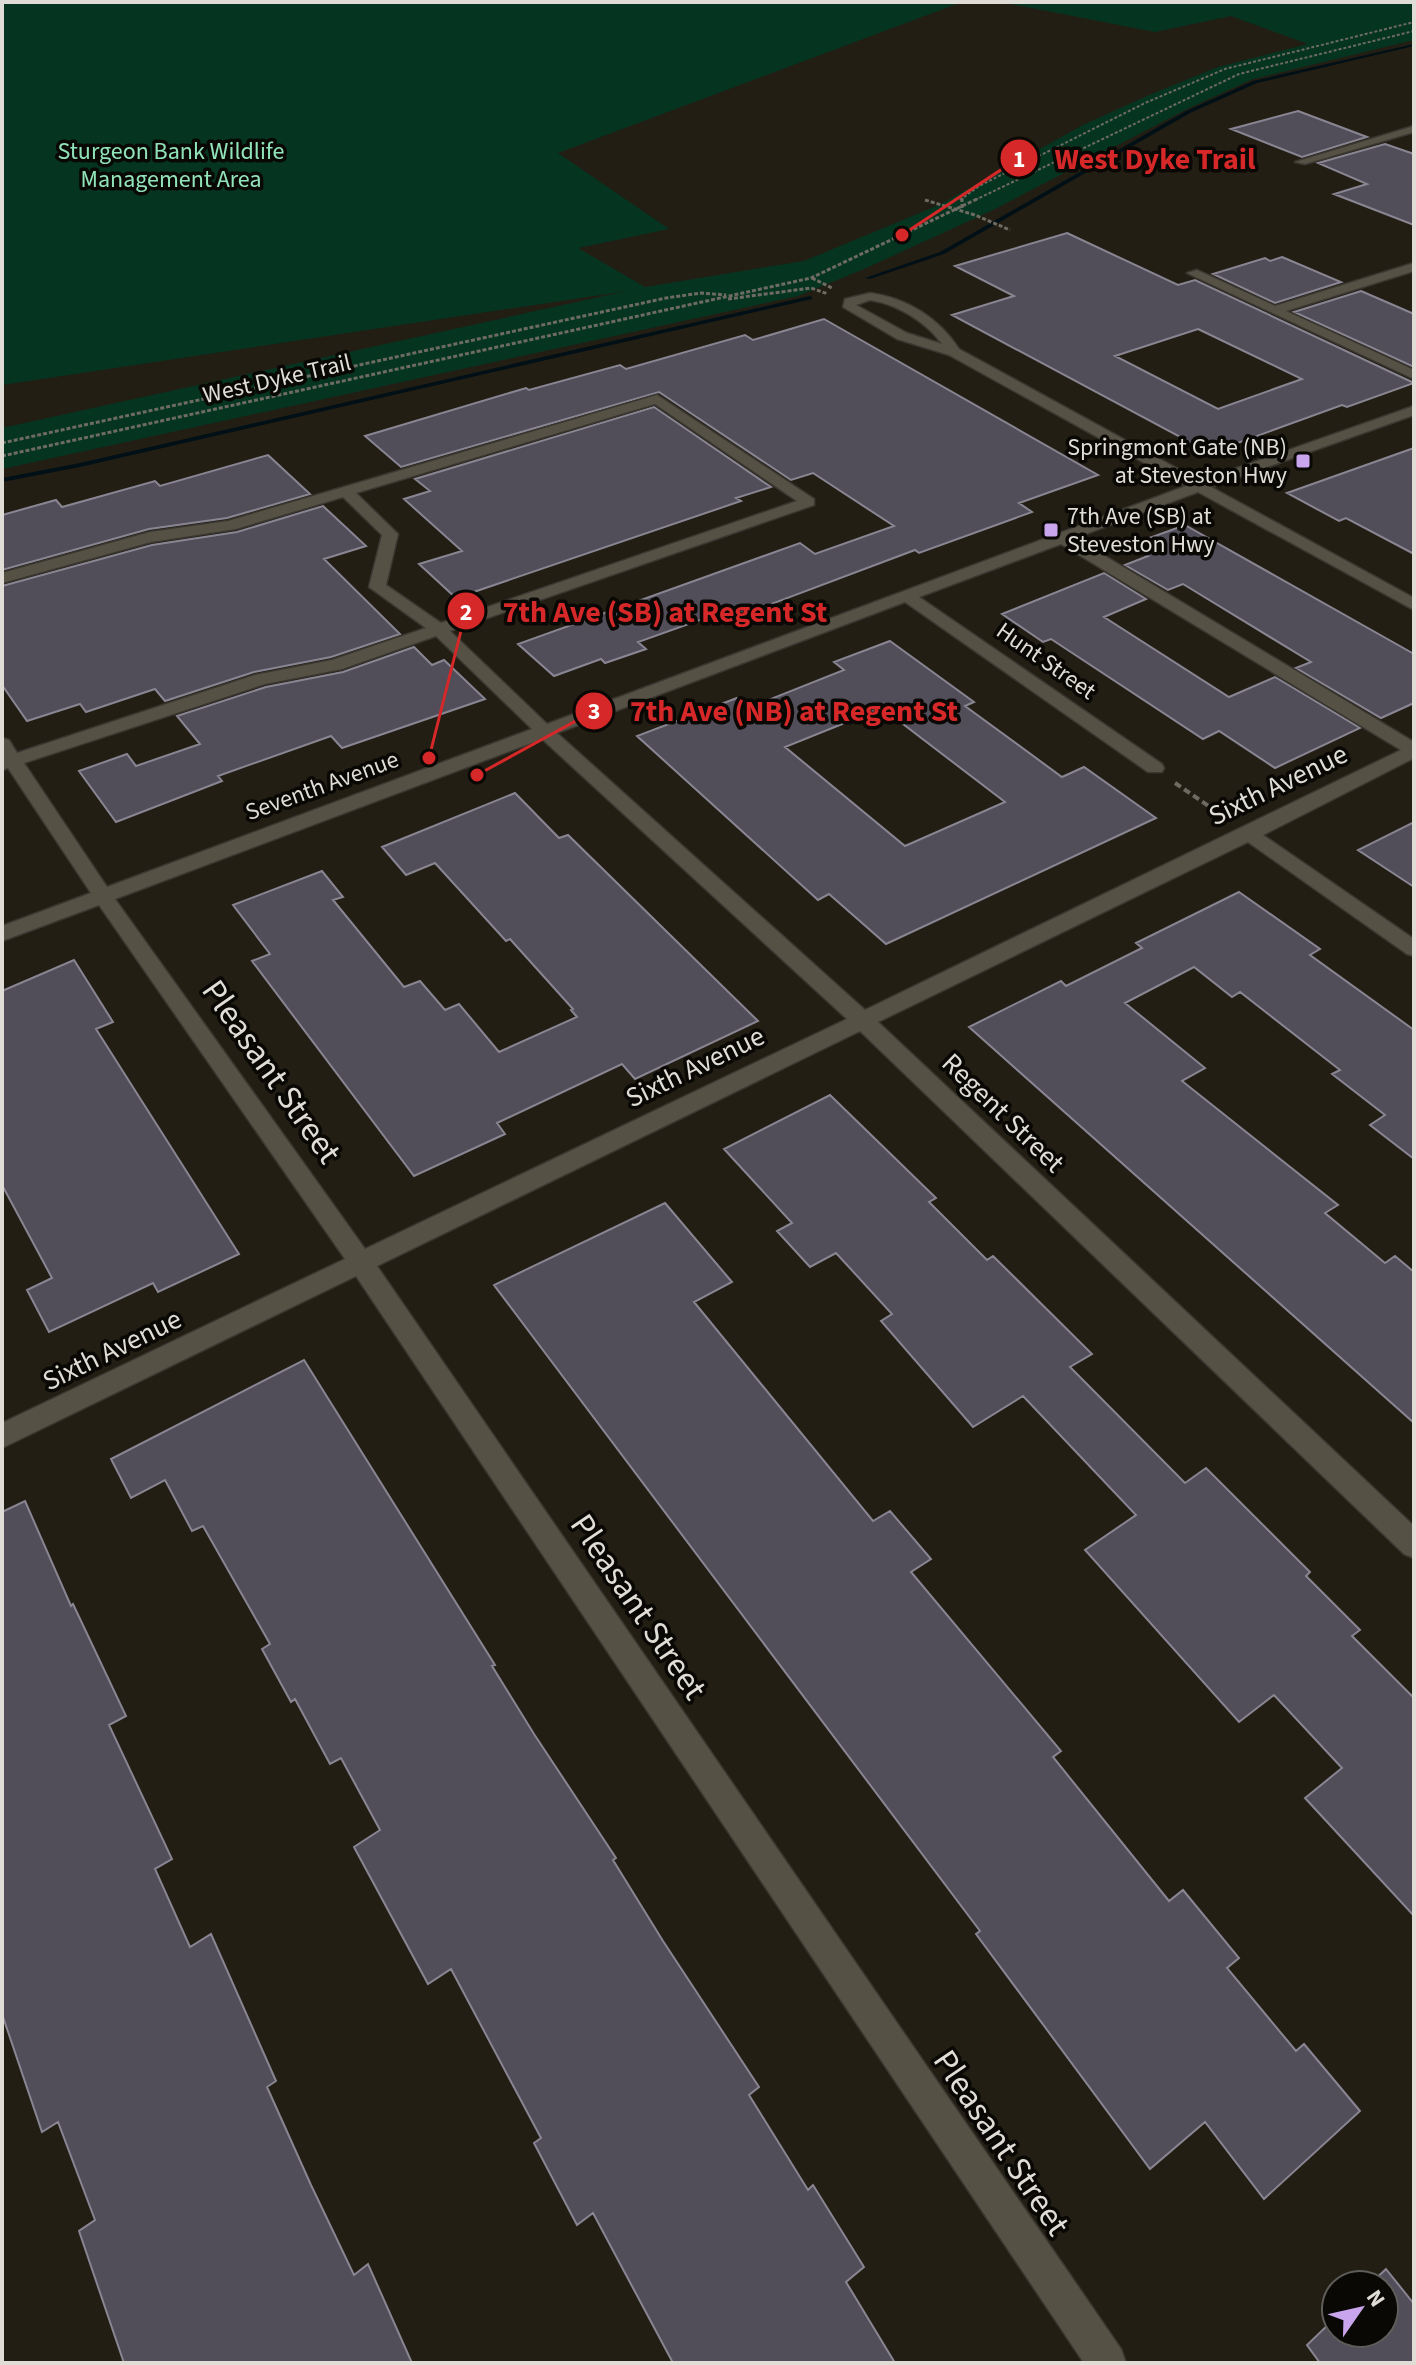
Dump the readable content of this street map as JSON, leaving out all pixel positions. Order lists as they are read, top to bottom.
{
  "streets": {
    "street": [
      "Hunt Street",
      "Sixth Avenue",
      "Seventh Avenue",
      "Pleasant Street",
      "Regent Street"
    ],
    "path": ["West Dyke Trail"]
  },
  "crossings": [
    ["Hunt Street", "Seventh Avenue"],
    ["Sixth Avenue", "Pleasant Street"],
    ["Sixth Avenue", "Regent Street"],
    ["Seventh Avenue", "Pleasant Street"],
    ["Seventh Avenue", "Regent Street"]
  ],
  "parks": ["Sturgeon Bank Wildlife Management Area"],
  "places": {
    "other": ["West Dyke Trail", "7th Ave (SB) at Regent St", "7th Ave (NB) at Regent St"],
    "transit": ["Springmont Gate (NB) at Steveston Hwy", "7th Ave (SB) at Steveston Hwy"]
  },
  "north": "top right"
}
